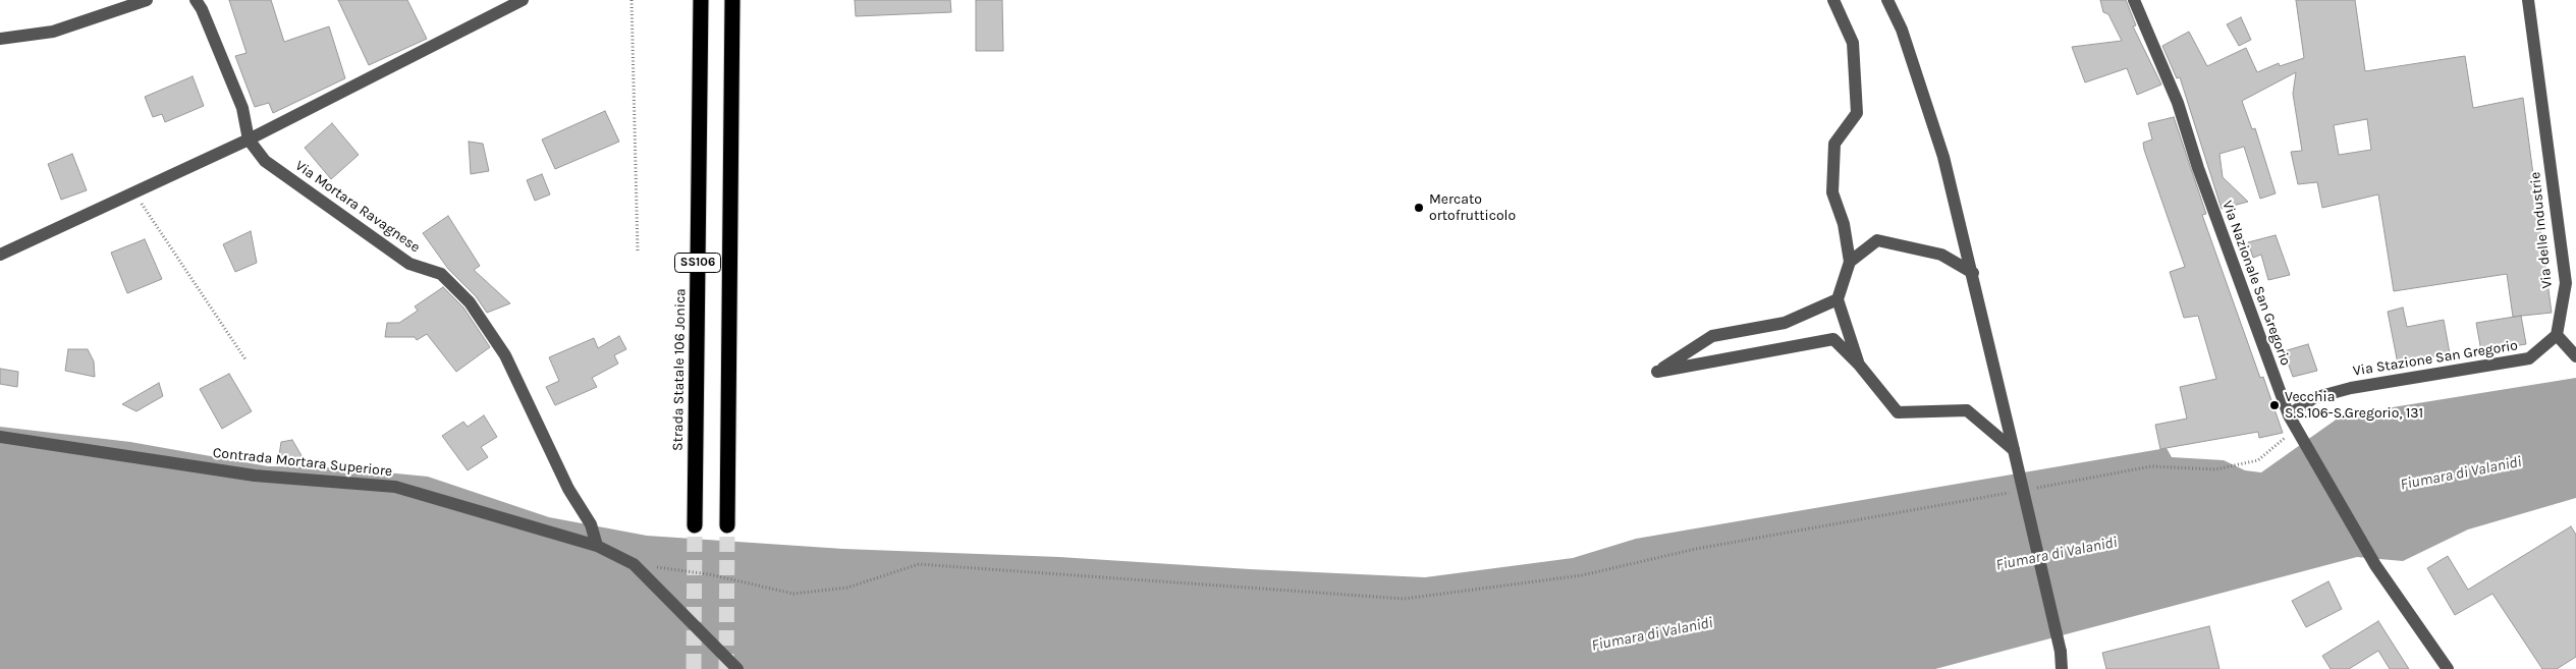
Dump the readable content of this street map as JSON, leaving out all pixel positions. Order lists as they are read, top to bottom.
{
  "streets": {
    "highway": ["SS106", "Strada Statale 106 Jonica"],
    "street": [
      "Via Mortara Ravagnese",
      "Via delle Industrie",
      "Via Nazionale San Gregorio",
      "Via Stazione San Gregorio",
      "Contrada Mortara Superiore"
    ]
  },
  "crossings": [
    ["Via Mortara Ravagnese", "Contrada Mortara Superiore"],
    ["Via delle Industrie", "Via Stazione San Gregorio"],
    ["Via Nazionale San Gregorio", "Via Stazione San Gregorio"]
  ],
  "water": ["Fiumara di Valanidi"],
  "places": ["Mercato ortofrutticolo", "Vecchia S.S.106-S.Gregorio, 131"]
}
